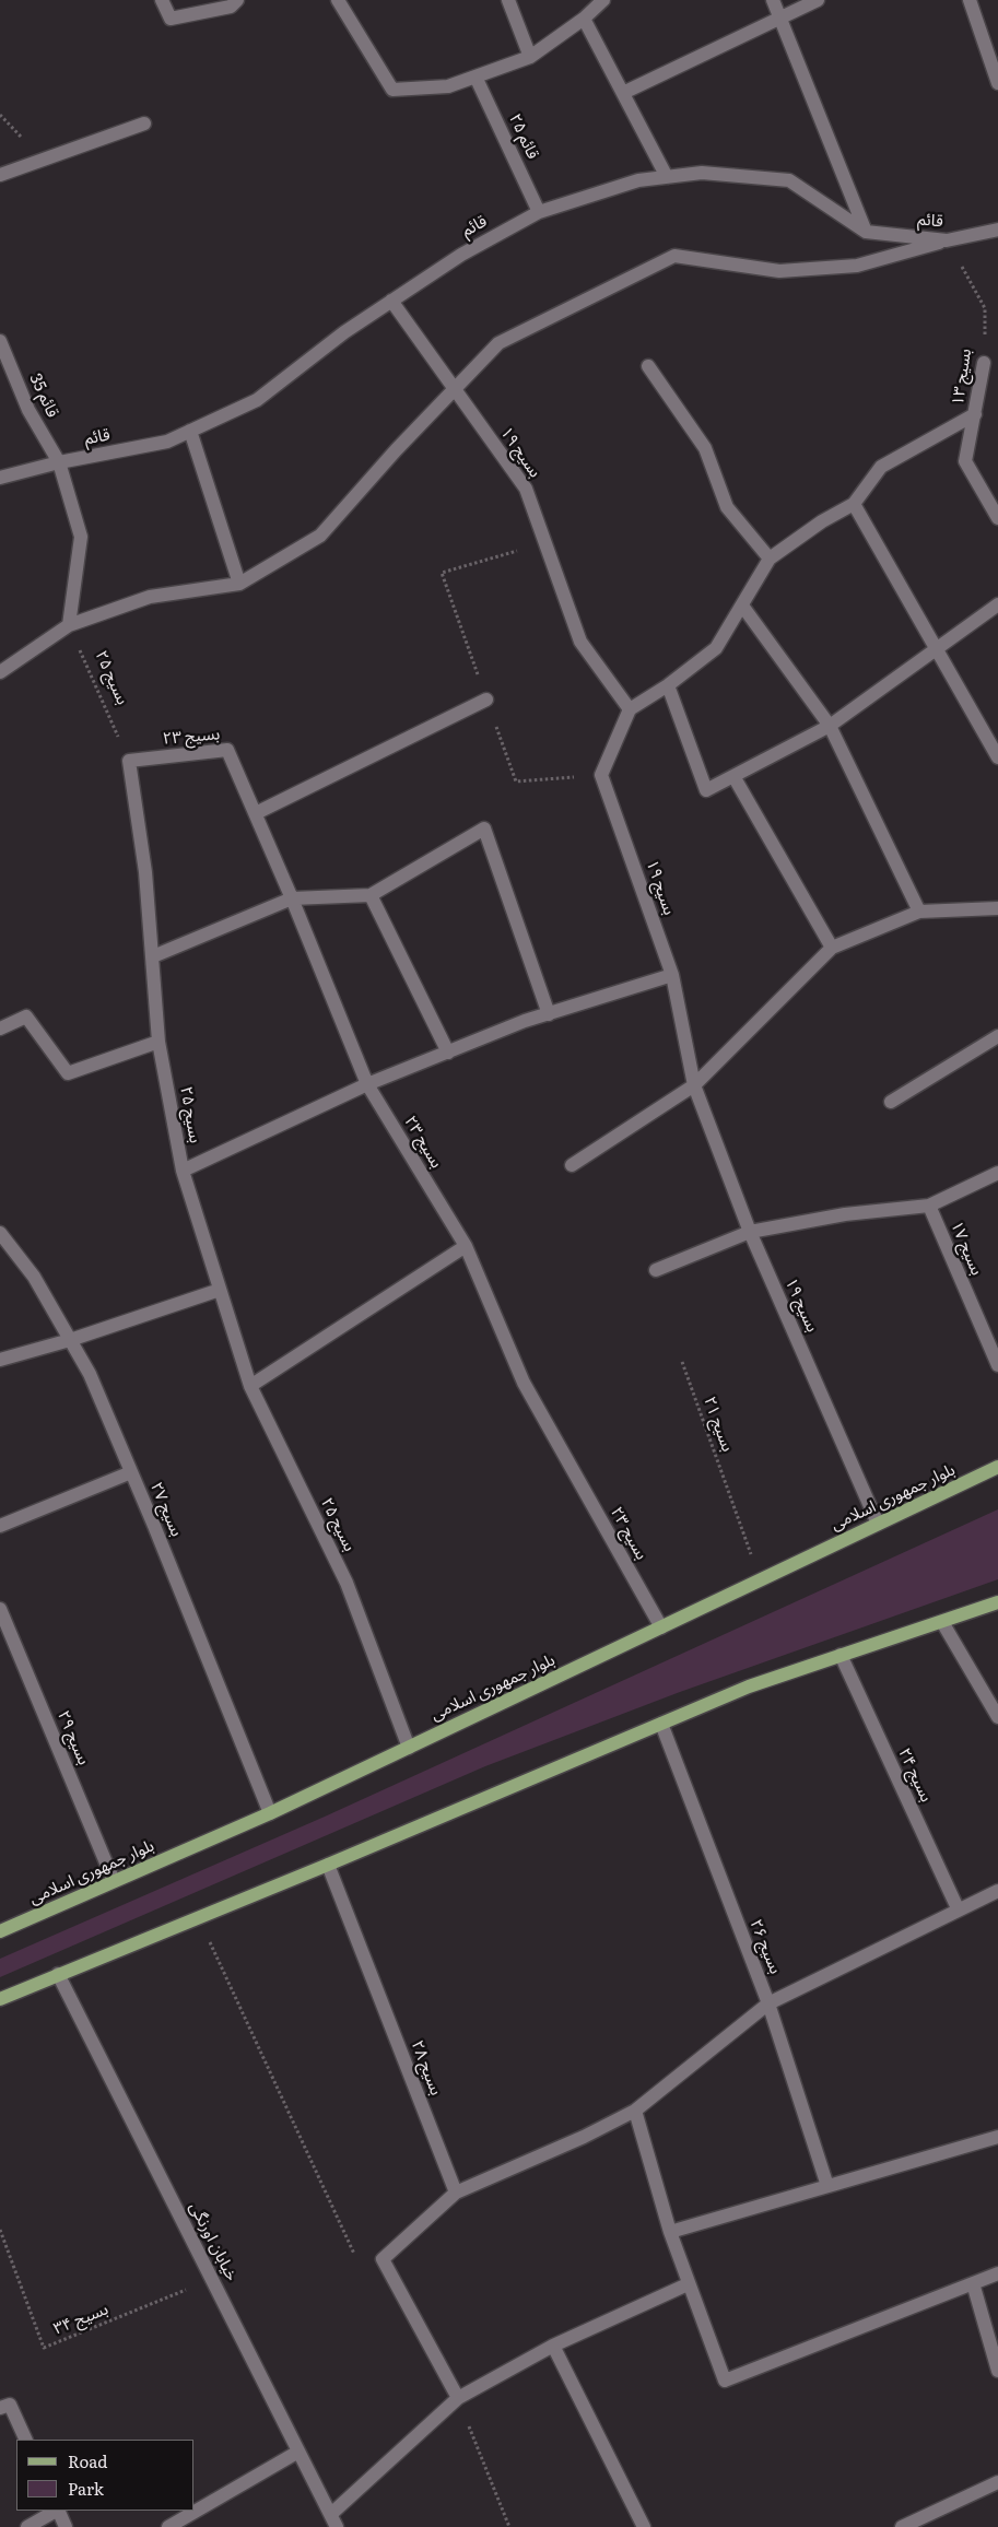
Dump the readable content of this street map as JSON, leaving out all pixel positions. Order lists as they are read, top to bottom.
{
  "streets": {
    "main road": ["بلوار جمهوری اسلامی"],
    "street": [
      "قائم ۲۵",
      "قائم",
      "بسیج ۱۳",
      "قائم 35",
      "بسیج ۱۹",
      "بسیج ۲۵",
      "بسیج ۲۳",
      "بسیج ۱۷",
      "بسیج ۲۷",
      "بسیج ۲۹",
      "بسیج ۲۴",
      "بسیج ۲۶",
      "بسیج ۲۸",
      "خیابان اورنگی"
    ],
    "path": ["بسیج ۲۱", "بسیج ۳۴"]
  },
  "crossings": [
    ["قائم ۲۵", "قائم"],
    ["قائم", "بسیج ۱۳"],
    ["قائم", "قائم 35"],
    ["قائم", "بسیج ۱۹"],
    ["بسیج ۱۹", "بلوار جمهوری اسلامی"],
    ["بسیج ۲۵", "بسیج ۲۳"],
    ["بسیج ۲۵", "بلوار جمهوری اسلامی"],
    ["بسیج ۲۳", "بلوار جمهوری اسلامی"],
    ["بسیج ۲۱", "بلوار جمهوری اسلامی"],
    ["بلوار جمهوری اسلامی", "بسیج ۲۷"],
    ["بلوار جمهوری اسلامی", "بسیج ۲۹"],
    ["خیابان اورنگی", "بسیج ۳۴"]
  ],
  "legend": ["Road", "Park"]
}
